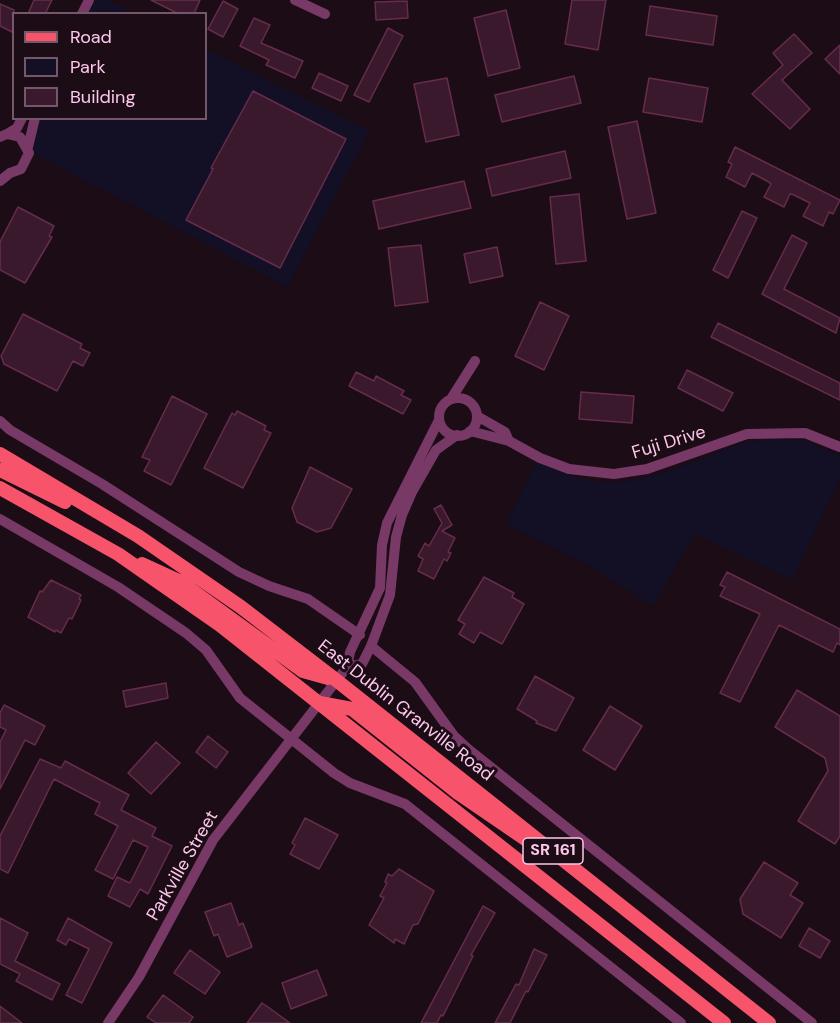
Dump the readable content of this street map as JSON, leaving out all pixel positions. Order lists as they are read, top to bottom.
{
  "streets": {
    "main road": ["East Dublin Granville Road", "SR 161"],
    "street": ["Fuji Drive", "Parkville Street"]
  },
  "crossings": [
    ["East Dublin Granville Road", "Parkville Street"],
    ["SR 161", "Parkville Street"]
  ],
  "legend": ["Road", "Park", "Building"]
}
